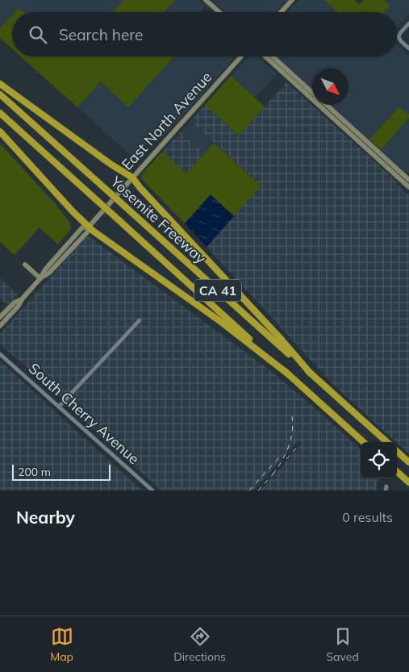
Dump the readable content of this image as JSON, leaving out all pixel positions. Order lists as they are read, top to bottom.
{
  "streets": {
    "highway": ["Yosemite Freeway", "CA 41"],
    "street": ["East North Avenue", "South Cherry Avenue"]
  },
  "scale_bar": "200 m",
  "north": "bottom right",
  "page": {
    "search": "Search here",
    "scale": "200 m",
    "heading": ["Nearby", "0 results"],
    "nav": ["Map", "Directions", "Saved"]
  }
}
